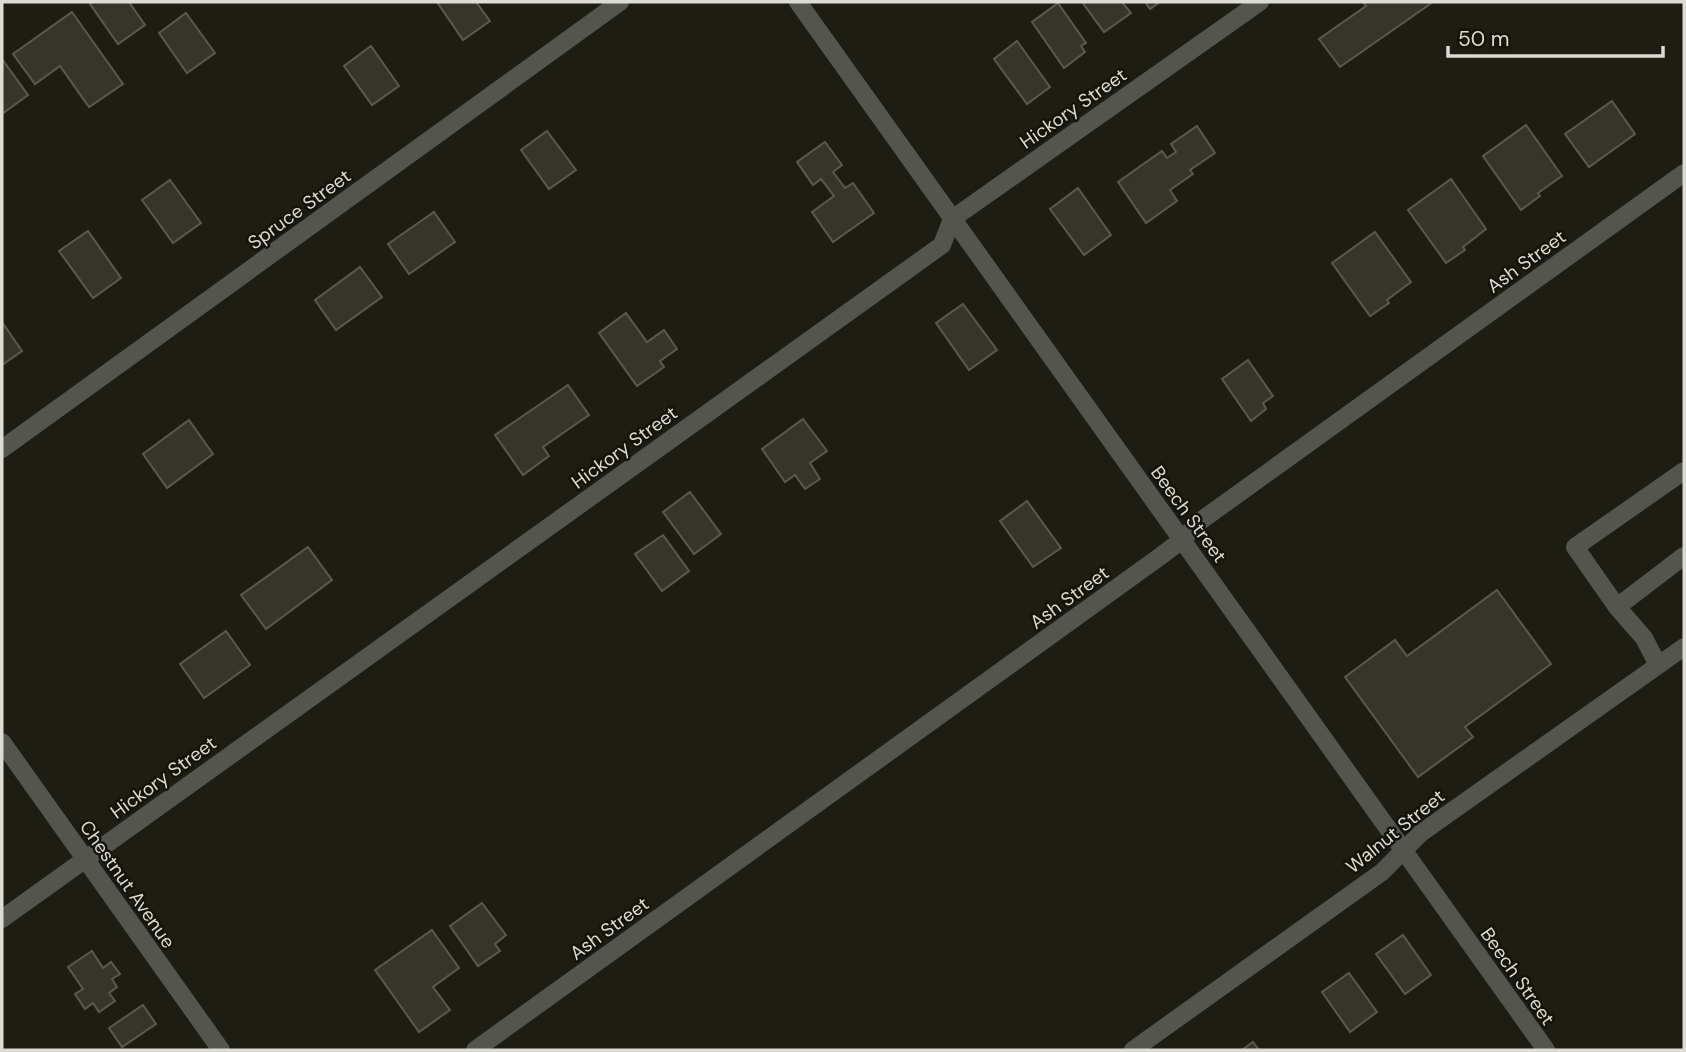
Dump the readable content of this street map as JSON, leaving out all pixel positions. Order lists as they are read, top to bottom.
{
  "streets": {
    "street": [
      "Hickory Street",
      "Spruce Street",
      "Ash Street",
      "Beech Street",
      "Walnut Street",
      "Chestnut Avenue"
    ]
  },
  "crossings": [
    ["Hickory Street", "Beech Street"],
    ["Hickory Street", "Chestnut Avenue"],
    ["Ash Street", "Beech Street"],
    ["Beech Street", "Walnut Street"]
  ],
  "scale_bar": "50 m"
}
